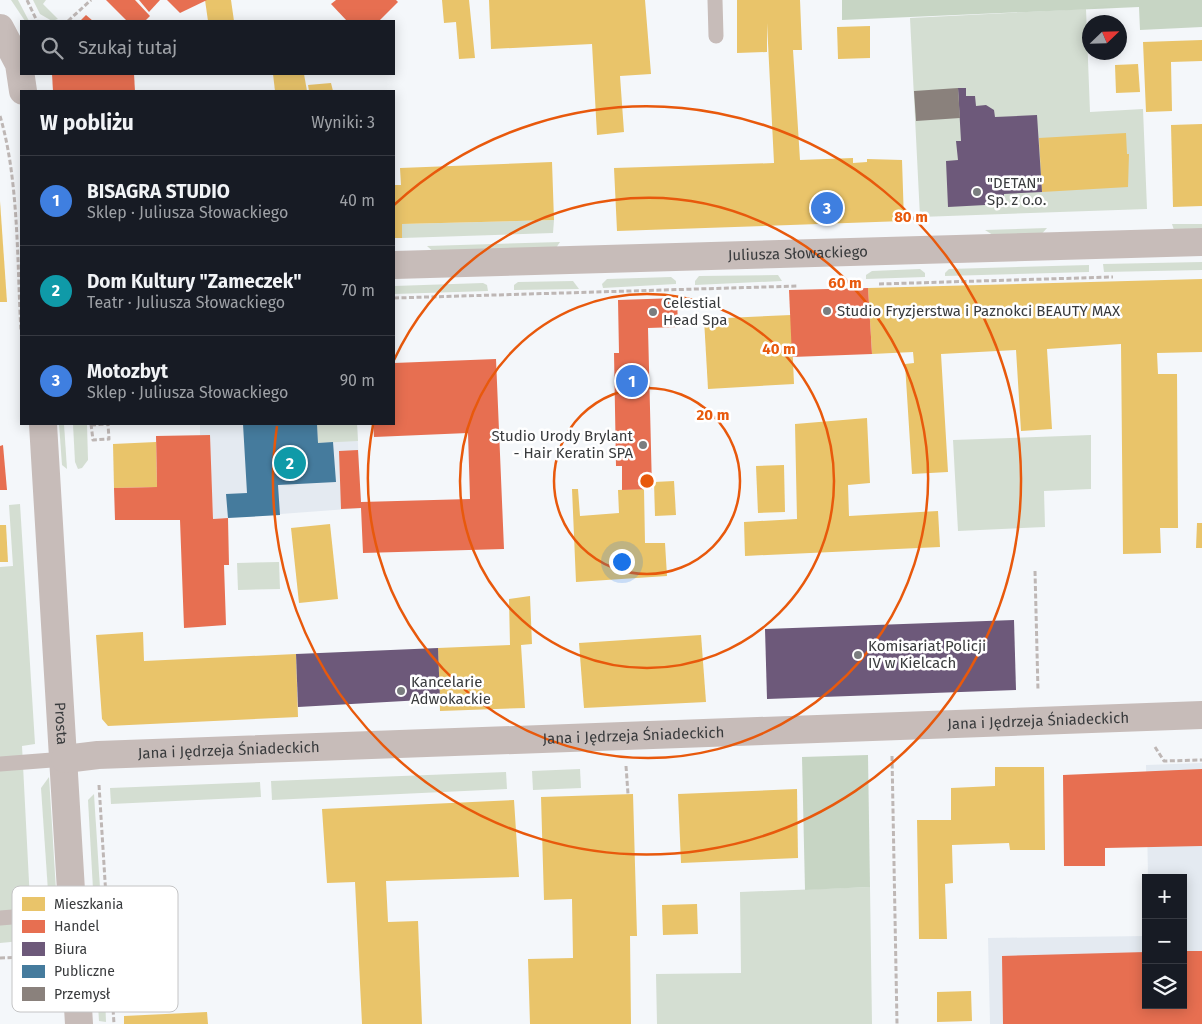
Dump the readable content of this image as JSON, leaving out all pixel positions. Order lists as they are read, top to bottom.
{
  "streets": {
    "street": ["Juliusza Słowackiego", "Jana i Jędrzeja Śniadeckich", "Prosta"]
  },
  "crossings": [
    ["Jana i Jędrzeja Śniadeckich", "Prosta"]
  ],
  "places": [
    "\"DETAN\" Sp. z o.o.",
    "Studio Fryzjerstwa i Paznokci BEAUTY MAX",
    "Celestial Head Spa",
    "Studio Urody Brylant - Hair Keratin SPA",
    "Komisariat Policji IV w Kielcach",
    "Kancelarie Adwokackie"
  ],
  "legend": [
    "Mieszkania",
    "Handel",
    "Biura",
    "Publiczne",
    "Przemysł"
  ],
  "north": "top right",
  "page": {
    "search": "Szukaj tutaj",
    "heading": ["W pobliżu", "Wyniki: 3"],
    "list": [
      {
        "mark": "1",
        "name": "BISAGRA STUDIO",
        "note": "Sklep · Juliusza Słowackiego",
        "value": "40 m"
      },
      {
        "mark": "2",
        "name": "Dom Kultury \"Zameczek\"",
        "note": "Teatr · Juliusza Słowackiego",
        "value": "70 m"
      },
      {
        "mark": "3",
        "name": "Motozbyt",
        "note": "Sklep · Juliusza Słowackiego",
        "value": "90 m"
      }
    ],
    "pins": ["3", "1", "2"],
    "map_buttons": ["+", "−"]
  },
  "rings": [
    "80 m",
    "60 m",
    "40 m",
    "20 m"
  ]
}
